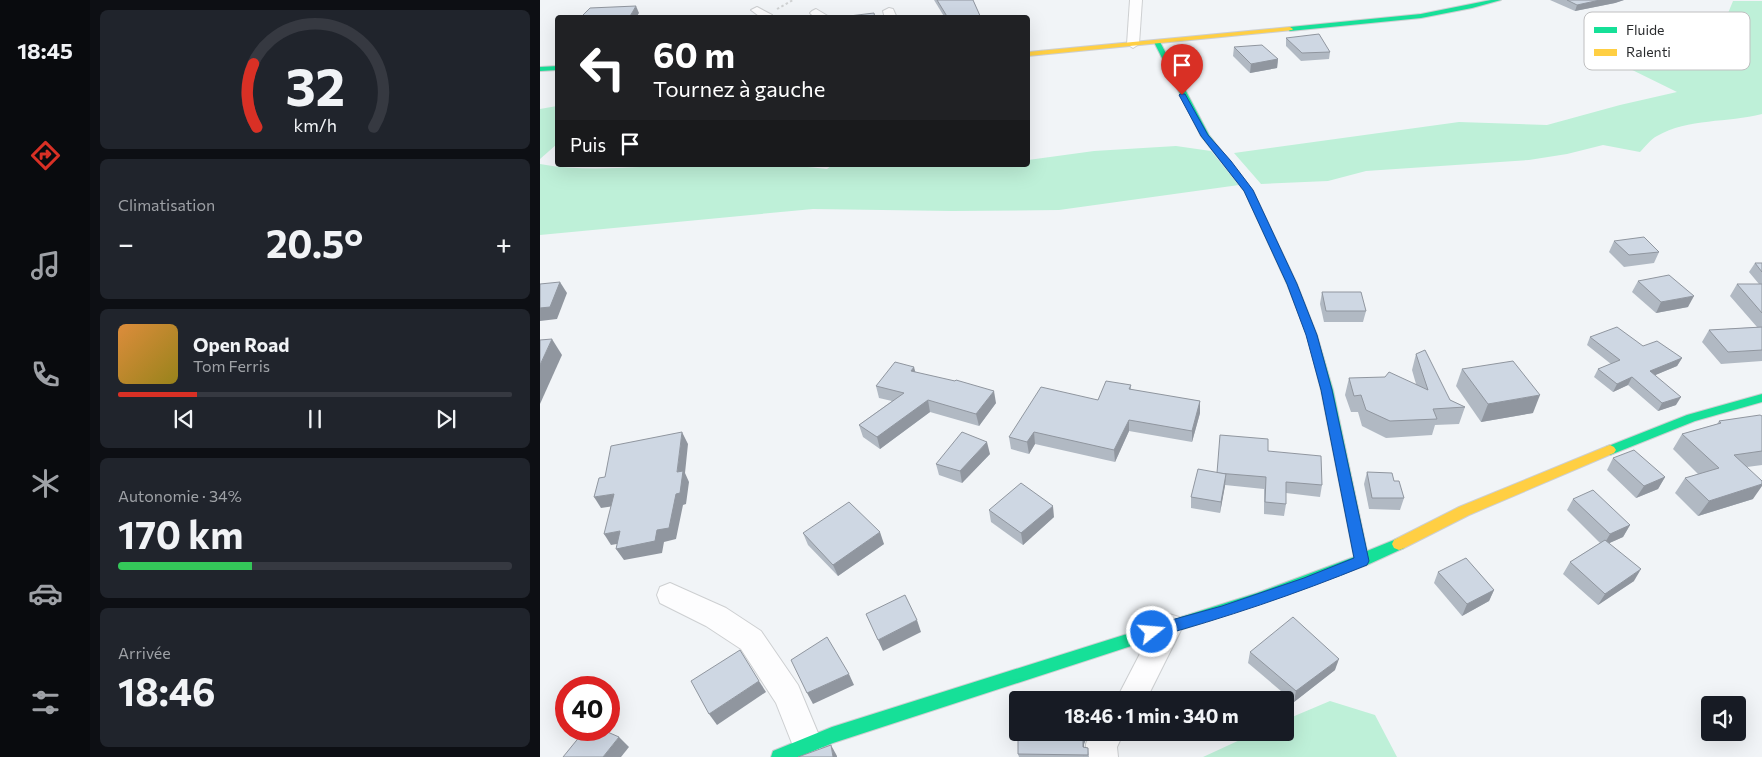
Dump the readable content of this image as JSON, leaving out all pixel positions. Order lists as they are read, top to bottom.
{
  "legend": ["Fluide", "Ralenti"],
  "page": {
    "tabs": "18:45",
    "turn": ["60 m", "Tournez à gauche"],
    "then": "Puis",
    "tile": [
      "Climatisation",
      ["Autonomie · 34%", "170 km"],
      ["Arrivée", "18:46"]
    ],
    "heat": ["−", "20.5°", "+"],
    "song": ["Open Road", "Tom Ferris"],
    "limit": "40",
    "trip": "18:46 · 1 min · 340 m",
    "gauge": ["32", "km/h"]
  }
}
